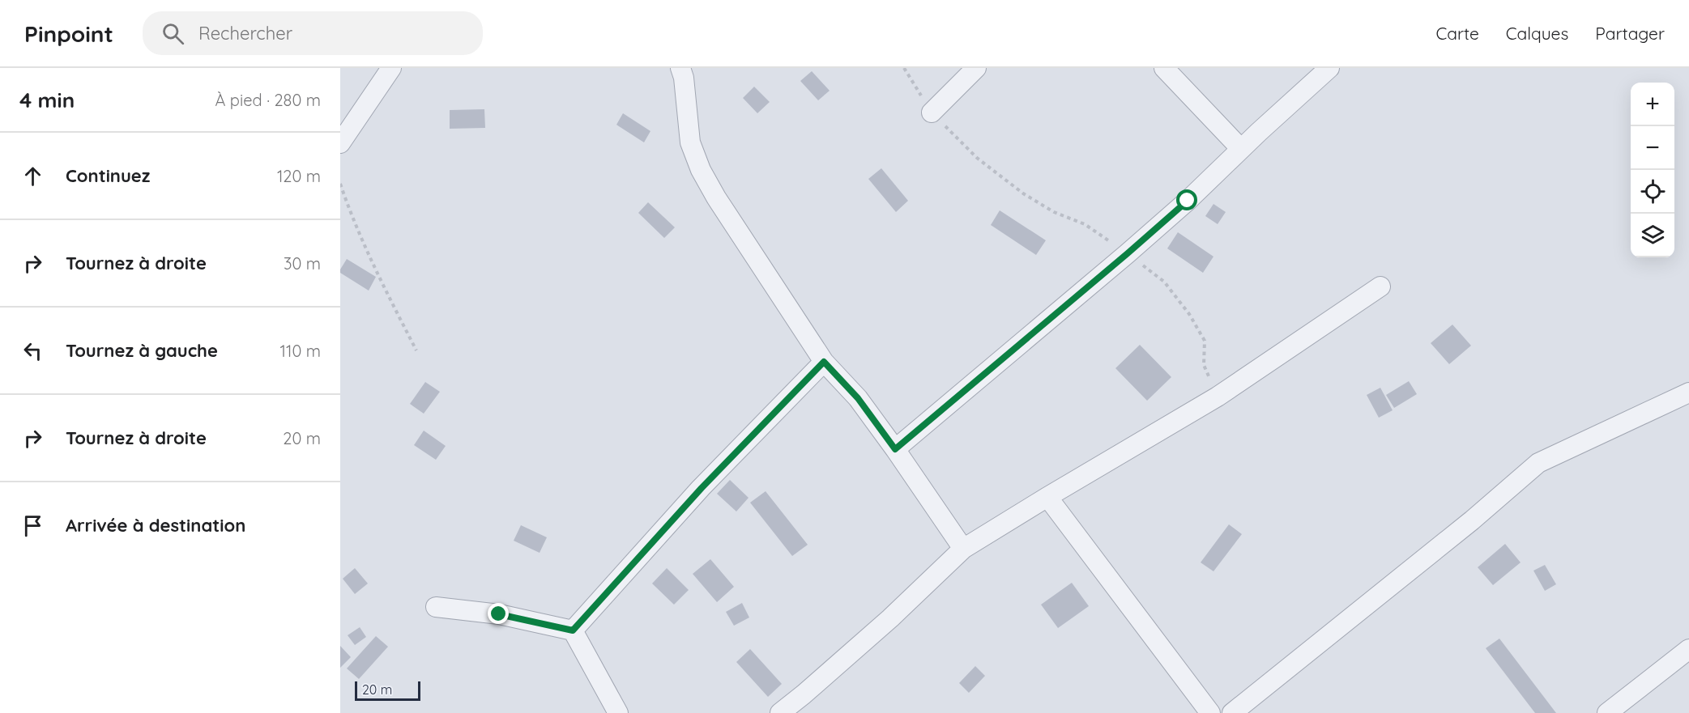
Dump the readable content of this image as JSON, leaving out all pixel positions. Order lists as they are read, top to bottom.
{
  "scale_bar": "20 m",
  "page": {
    "header": "Pinpoint",
    "search": "Rechercher",
    "nav": ["Carte", "Calques", "Partager"],
    "heading": ["4 min", "À pied · 280 m"],
    "map_buttons": ["+", "−"],
    "list": [
      ["Continuez", "120 m"],
      ["Tournez à droite", "30 m"],
      ["Tournez à gauche", "110 m"],
      ["Tournez à droite", "20 m"],
      "Arrivée à destination"
    ],
    "scale": "20 m"
  }
}
